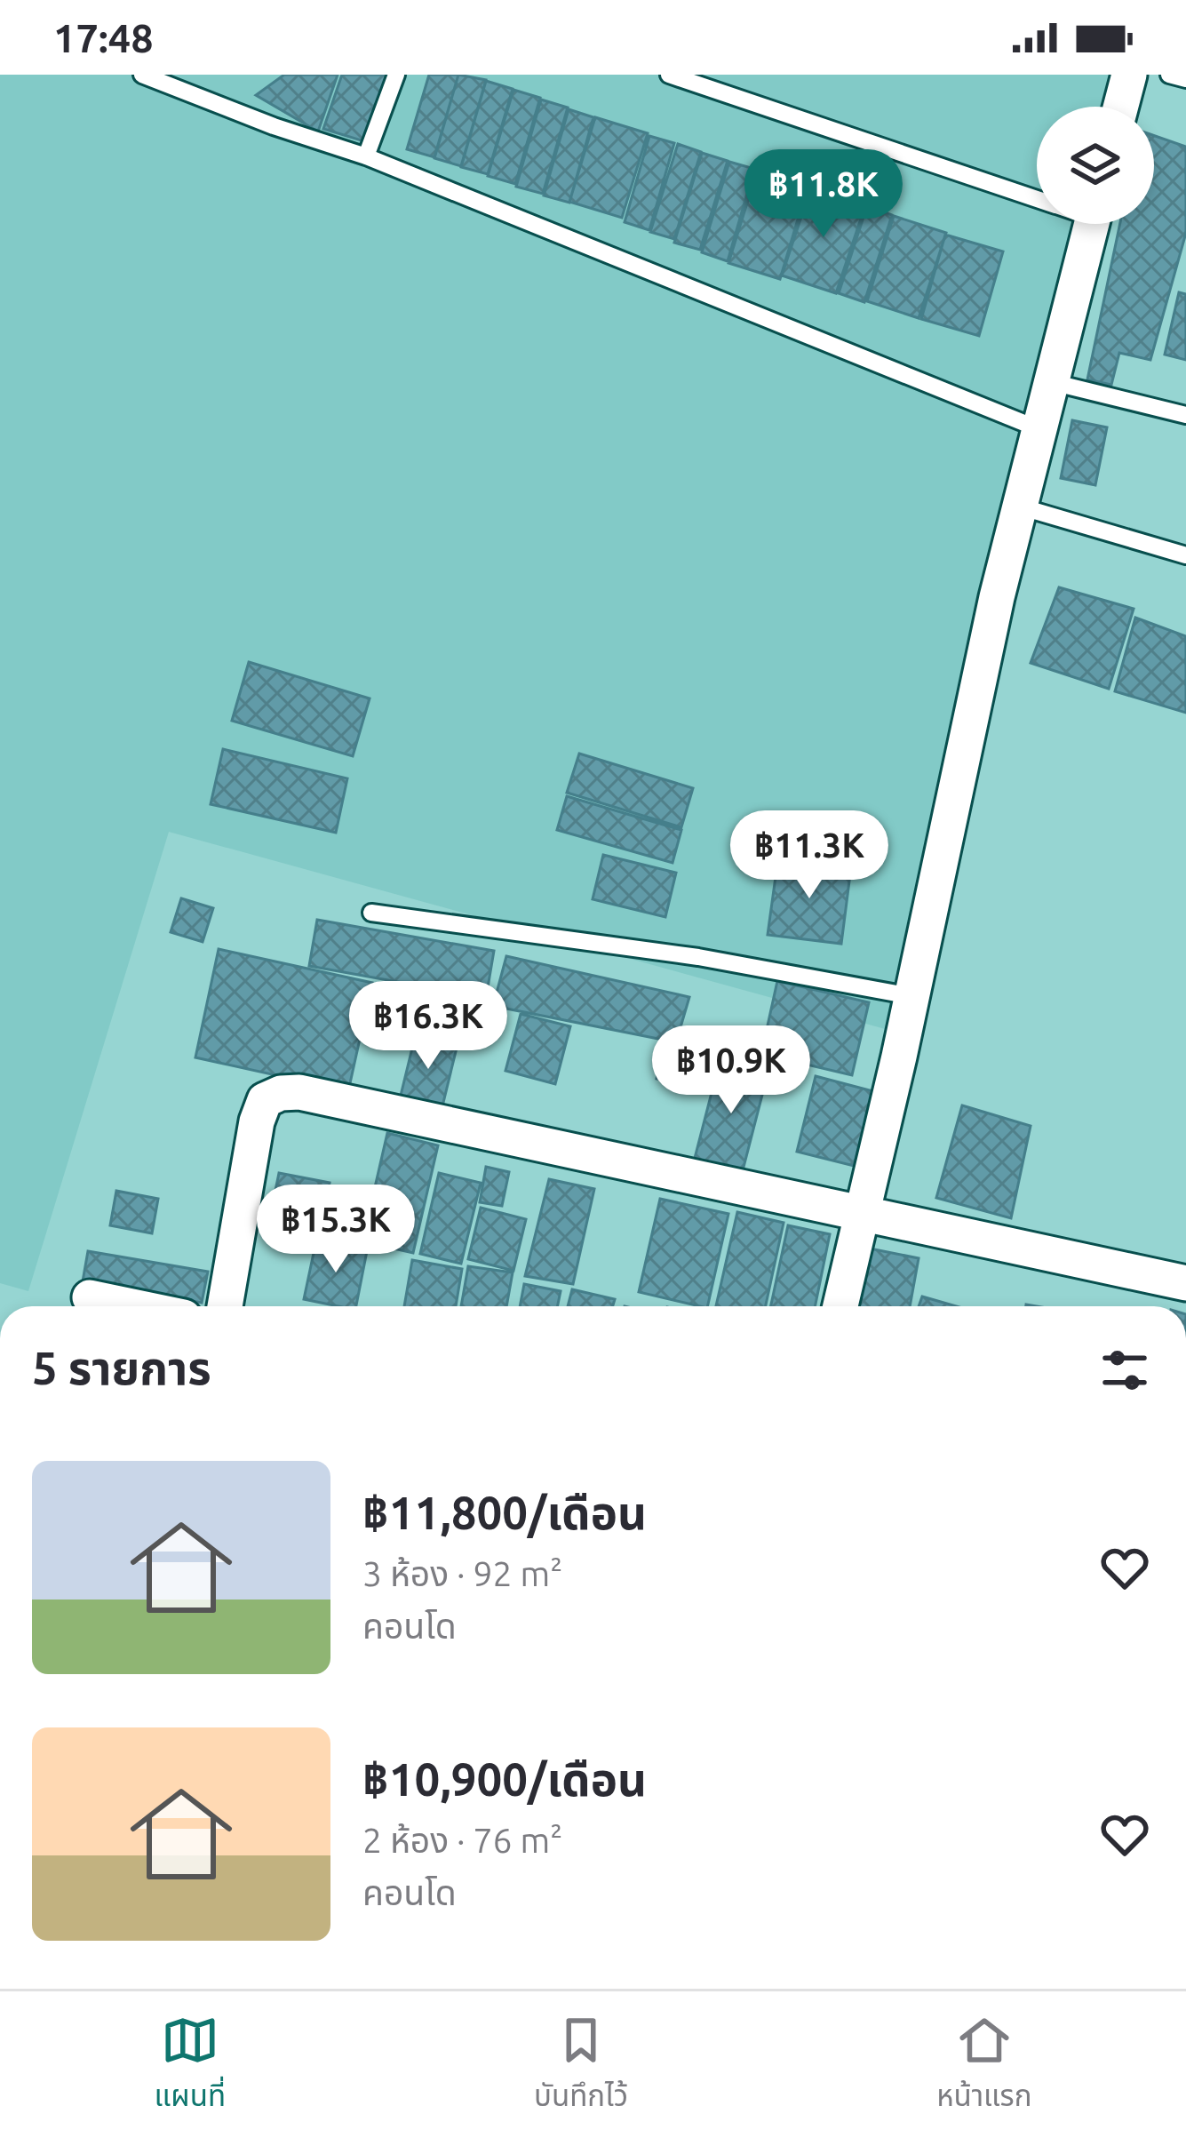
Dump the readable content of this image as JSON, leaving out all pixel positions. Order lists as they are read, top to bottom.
{
  "page": {
    "status": "17:48",
    "price": [
      "฿11.8K",
      "฿11.3K",
      "฿16.3K",
      "฿10.9K",
      "฿15.3K"
    ],
    "heading": "5 รายการ",
    "list": [
      {
        "name": "฿11,800/เดือน",
        "note": "3 ห้อง · 92 m² · คอนโด"
      },
      {
        "name": "฿10,900/เดือน",
        "note": "2 ห้อง · 76 m² · คอนโด"
      }
    ],
    "tabs": ["แผนที่", "บันทึกไว้", "หน้าแรก"]
  }
}
